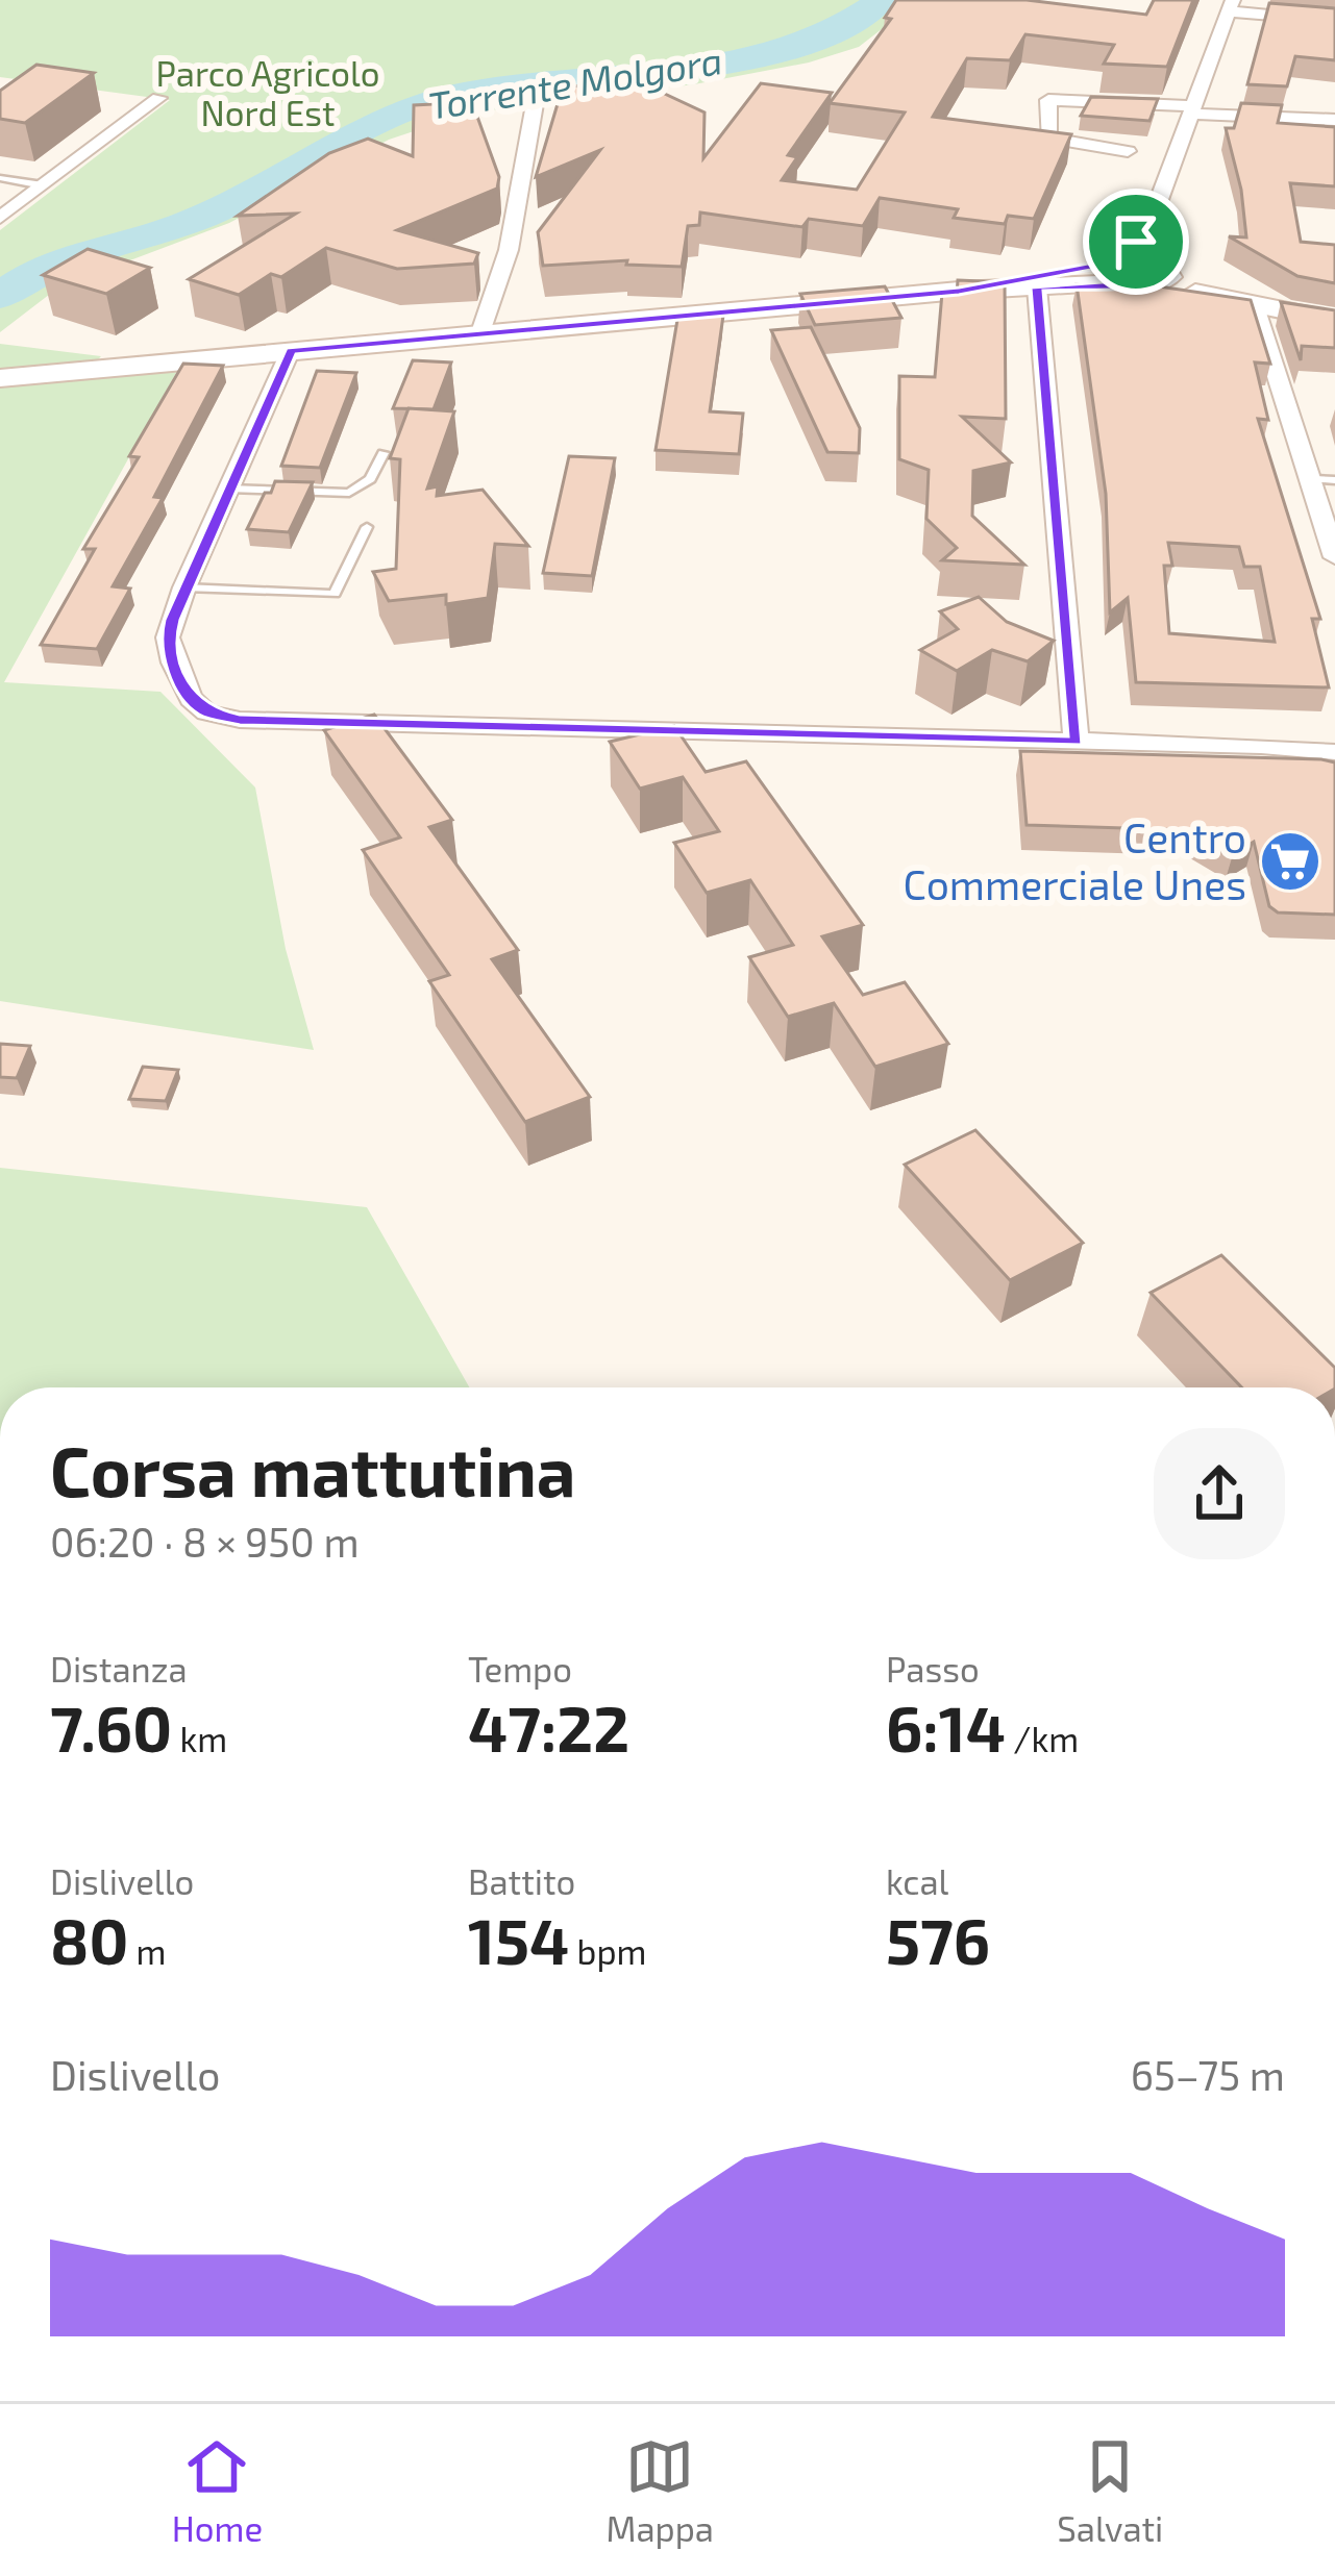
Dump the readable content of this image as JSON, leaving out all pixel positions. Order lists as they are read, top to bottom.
{
  "water": ["Torrente Molgora"],
  "parks": ["Parco Agricolo Nord Est"],
  "places": {
    "supermarket": ["Centro Commerciale Unes"]
  },
  "page": {
    "heading": ["Corsa mattutina", "06:20 · 8 × 950 m"],
    "stats": [
      ["Distanza", "7.60 km"],
      ["Tempo", "47:22"],
      ["Passo", "6:14 /km"],
      ["Dislivello", "80 m"],
      ["Battito", "154 bpm"],
      ["kcal", "576"]
    ],
    "chart": ["Dislivello", "65–75 m"],
    "tabs": ["Home", "Mappa", "Salvati"]
  }
}
